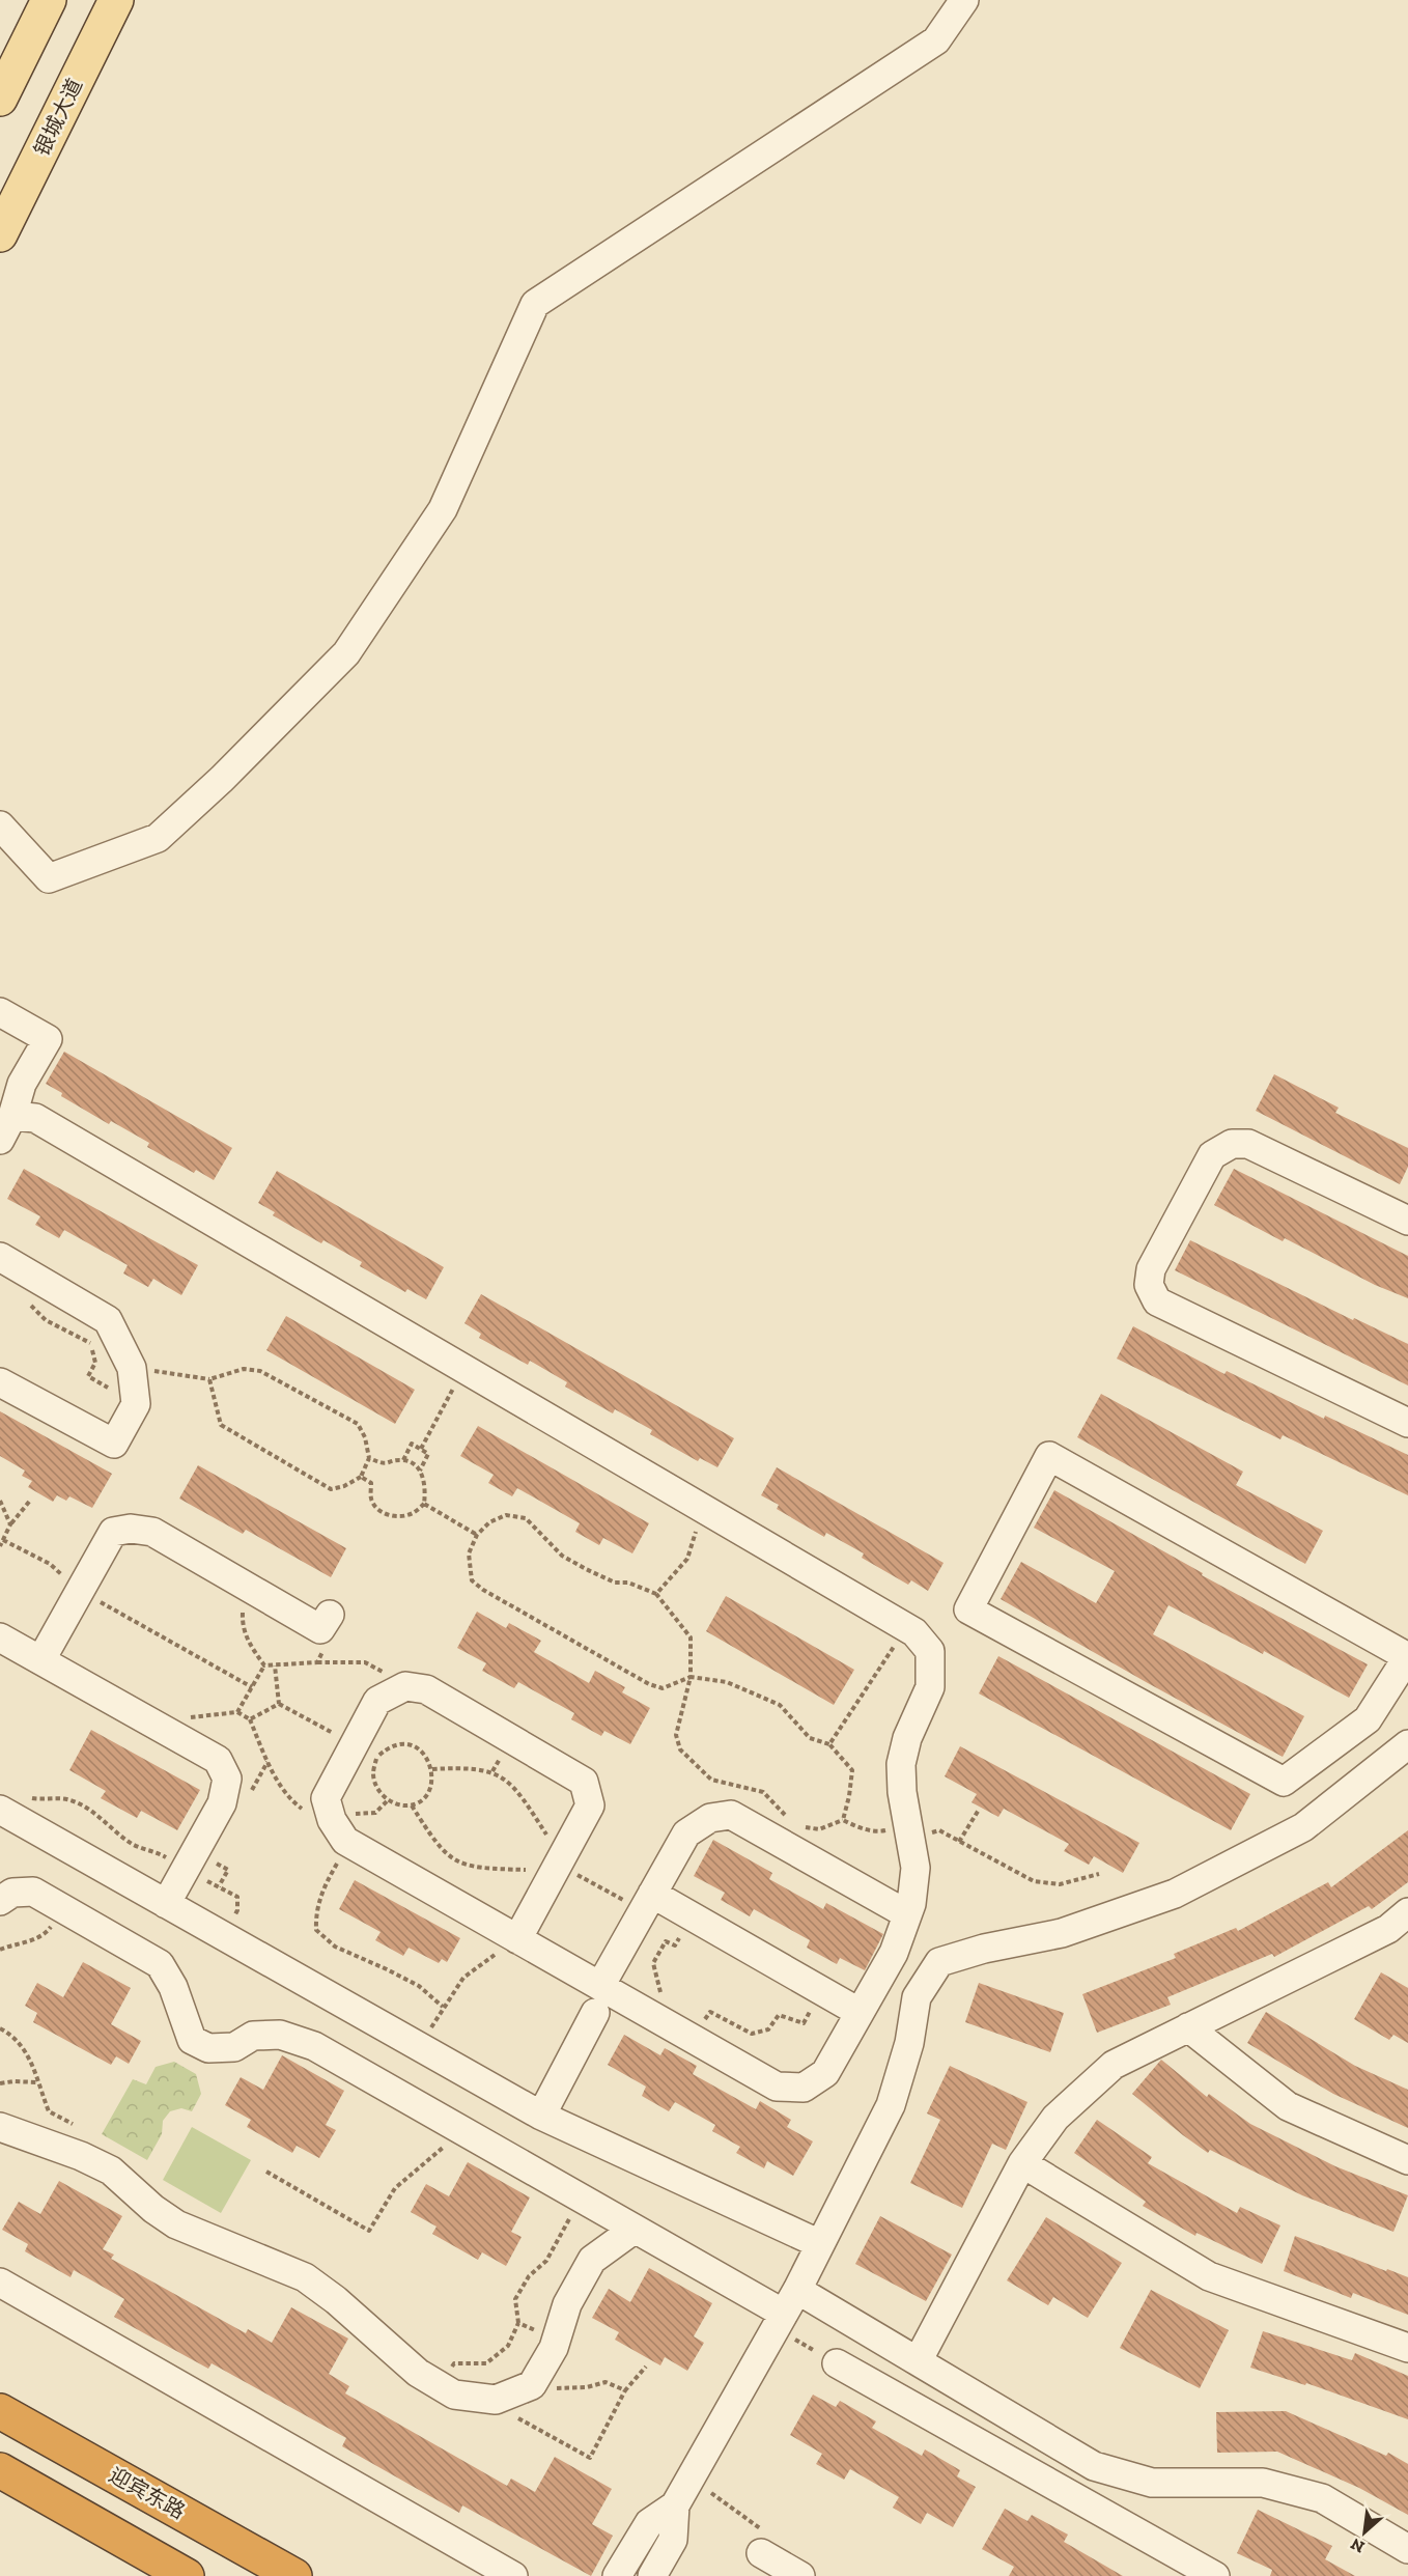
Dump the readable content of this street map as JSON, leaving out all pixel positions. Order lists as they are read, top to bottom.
{
  "streets": {
    "highway": ["迎宾东路"],
    "main road": ["银城大道"]
  },
  "north": "bottom left"
}
